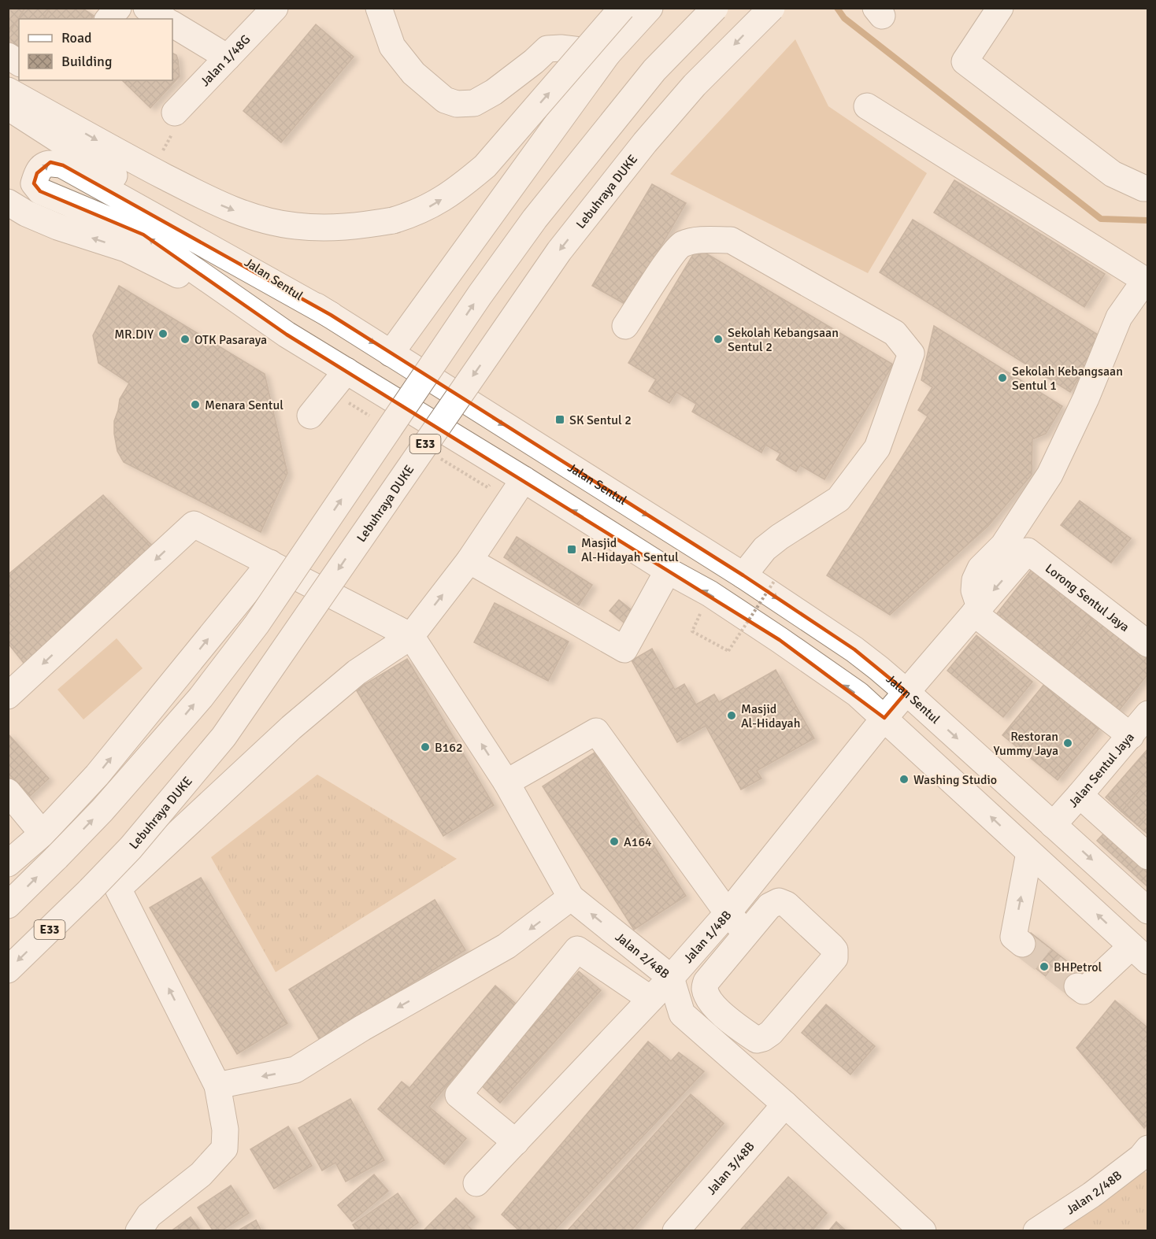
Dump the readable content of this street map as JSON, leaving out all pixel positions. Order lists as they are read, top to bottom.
{
  "streets": {
    "main road": [
      "Jalan 1/48G",
      "Lebuhraya DUKE",
      "Jalan Sentul",
      "E33",
      "Lorong Sentul Jaya",
      "Jalan Sentul Jaya",
      "Jalan 1/48B",
      "Jalan 2/48B",
      "Jalan 3/48B"
    ]
  },
  "crossings": [
    ["Jalan Sentul", "Jalan Sentul Jaya"],
    ["Jalan Sentul", "Jalan 1/48B"],
    ["Lorong Sentul Jaya", "Jalan 1/48B"],
    ["Jalan 1/48B", "Jalan 2/48B"],
    ["Jalan 2/48B", "Jalan 3/48B"]
  ],
  "places": {
    "other": [
      "MR.DIY",
      "OTK Pasaraya",
      "Sekolah Kebangsaan Sentul 2",
      "Sekolah Kebangsaan Sentul 1",
      "Menara Sentul",
      "Masjid Al-Hidayah",
      "Restoran Yummy Jaya",
      "B162",
      "Washing Studio",
      "A164",
      "BHPetrol"
    ],
    "transit": ["SK Sentul 2", "Masjid Al-Hidayah Sentul"]
  },
  "legend": ["Road", "Building"]
}
